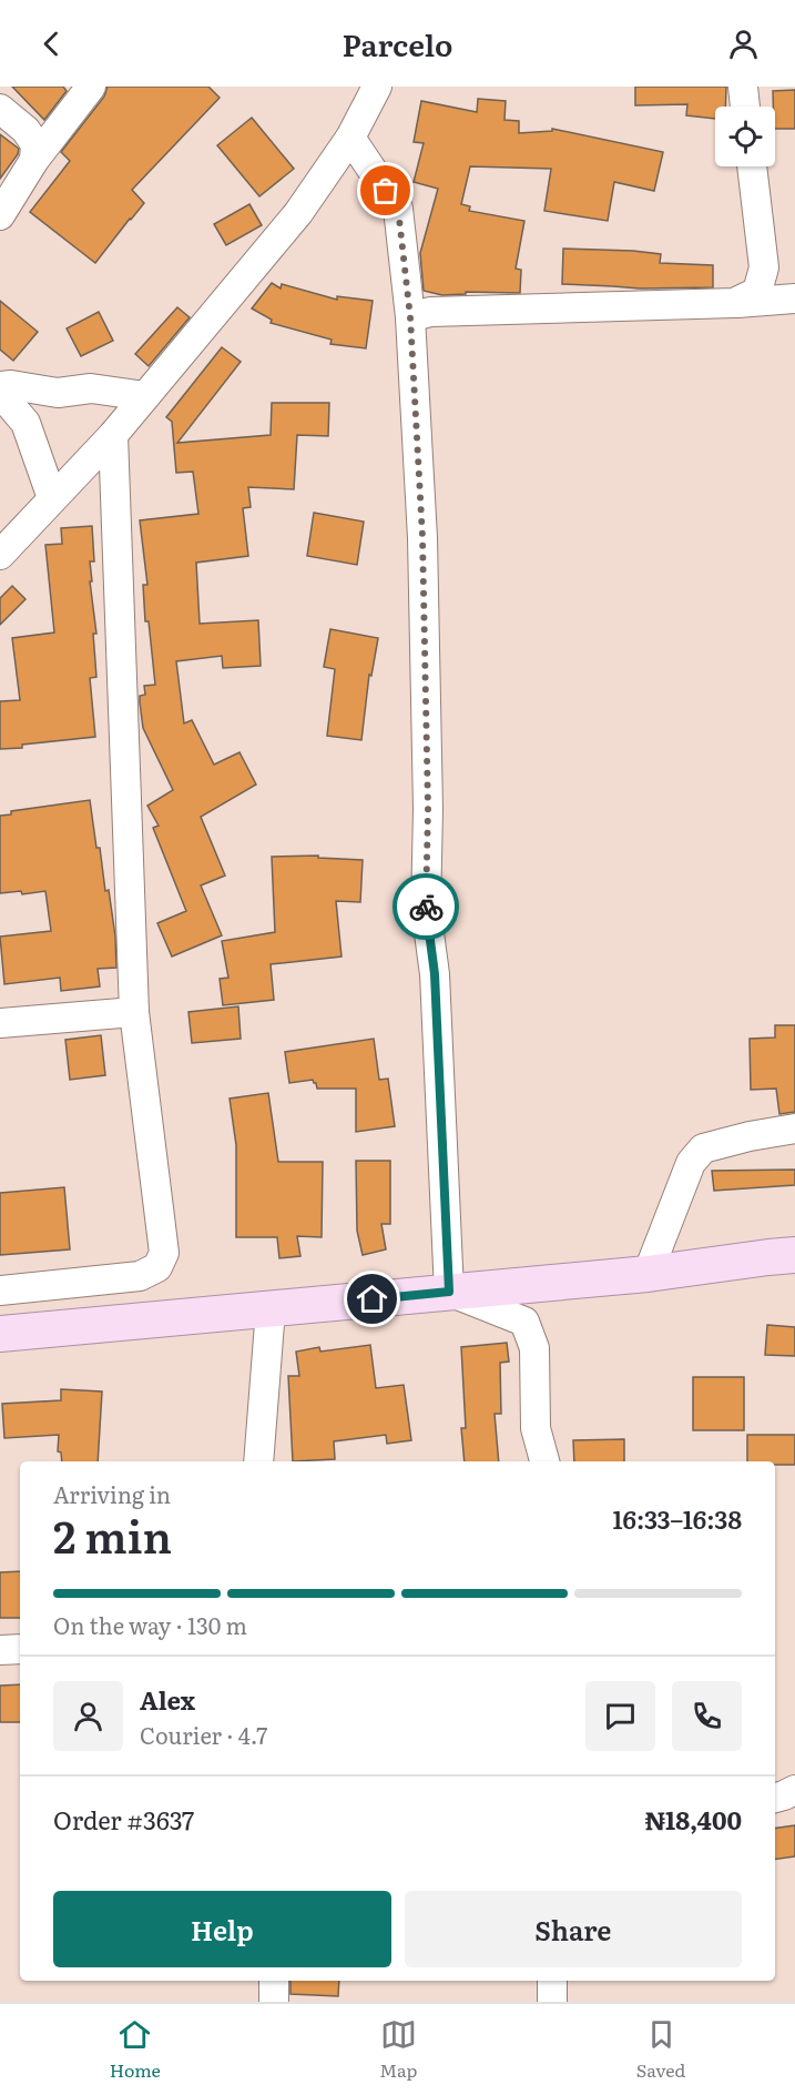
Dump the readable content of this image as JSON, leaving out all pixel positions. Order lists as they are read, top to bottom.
{
  "page": {
    "header": "Parcelo",
    "heading": ["2 min", "Arriving in", "16:33–16:38"],
    "panel": [
      "Alex",
      "Courier · 4.7",
      "Order #3637",
      "₦18,400"
    ],
    "bar": "On the way · 130 m",
    "buttons": ["Help", "Share"],
    "tabs": ["Home", "Map", "Saved"]
  }
}
